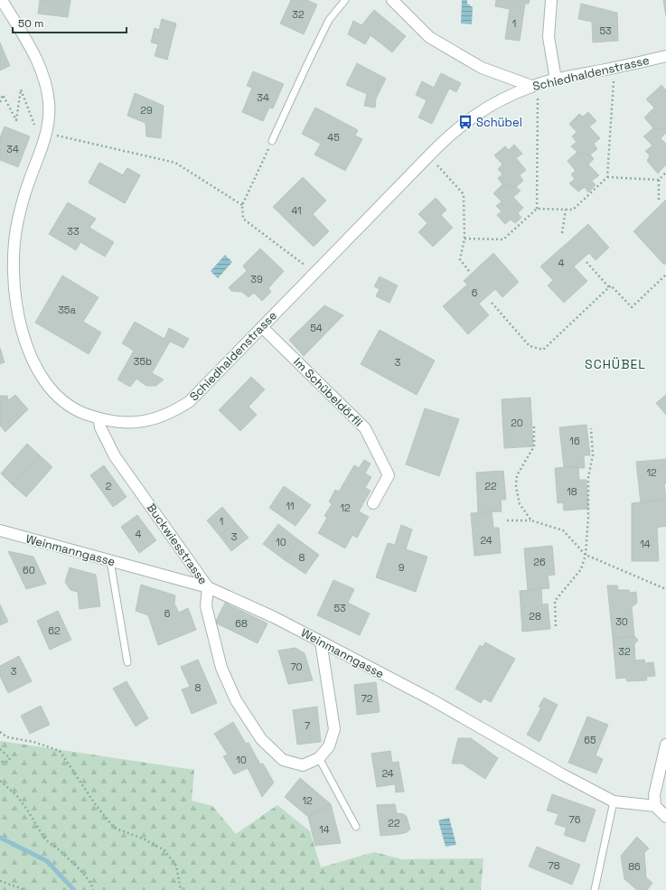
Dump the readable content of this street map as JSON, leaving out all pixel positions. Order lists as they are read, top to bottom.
{
  "streets": {
    "street": [
      "Schiedhaldenstrasse",
      "Im Schübeldörfli",
      "Buckwiesstrasse",
      "Weinmanngasse"
    ]
  },
  "crossings": [
    ["Schiedhaldenstrasse", "Im Schübeldörfli"],
    ["Schiedhaldenstrasse", "Buckwiesstrasse"],
    ["Buckwiesstrasse", "Weinmanngasse"]
  ],
  "districts": ["SCHÜBEL"],
  "places": {
    "bus stop": ["Schübel"]
  },
  "house_numbers": [
    "32",
    "1",
    "53",
    "34",
    "29",
    "45",
    "34",
    "41",
    "33",
    "4",
    "39",
    "6",
    "35a",
    "54",
    "35b",
    "3",
    "20",
    "16",
    "12",
    "2",
    "22",
    "18",
    "11",
    "12",
    "1",
    "4",
    "3",
    "24",
    "10",
    "14",
    "8",
    "26",
    "9",
    "60",
    "53",
    "6",
    "28",
    "30",
    "68",
    "62",
    "32",
    "70",
    "3",
    "8",
    "72",
    "7",
    "65",
    "10",
    "24",
    "12",
    "76",
    "22",
    "14",
    "78",
    "86"
  ],
  "scale_bar": "50 m"
}
